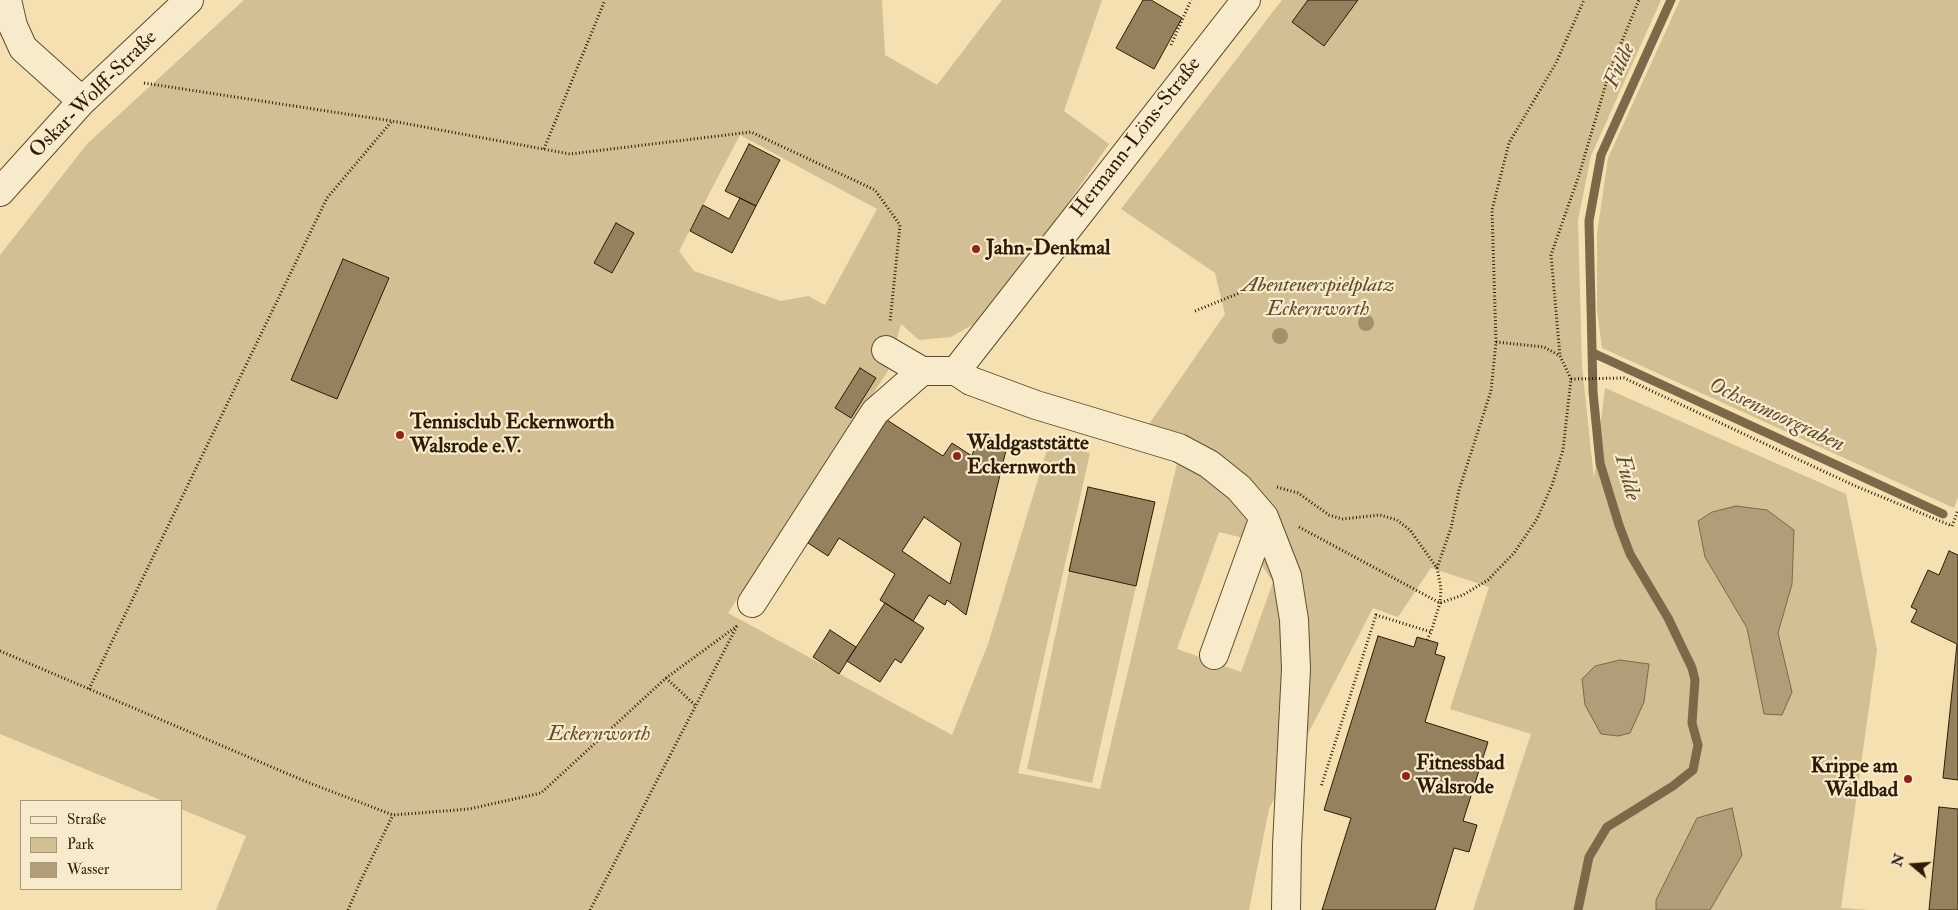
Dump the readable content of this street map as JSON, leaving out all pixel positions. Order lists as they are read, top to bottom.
{
  "streets": {
    "street": ["Oskar-Wolff-Straße", "Hermann-Löns-Straße"]
  },
  "water": ["Fulde", "Ochsenmoorgraben"],
  "parks": ["Abenteuerspielplatz Eckernworth", "Eckernworth"],
  "places": [
    "Jahn-Denkmal",
    "Tennisclub Eckernworth Walsrode e.V.",
    "Waldgaststätte Eckernworth",
    "Fitnessbad Walsrode",
    "Krippe am Waldbad"
  ],
  "legend": ["Straße", "Park", "Wasser"],
  "north": "left"
}
